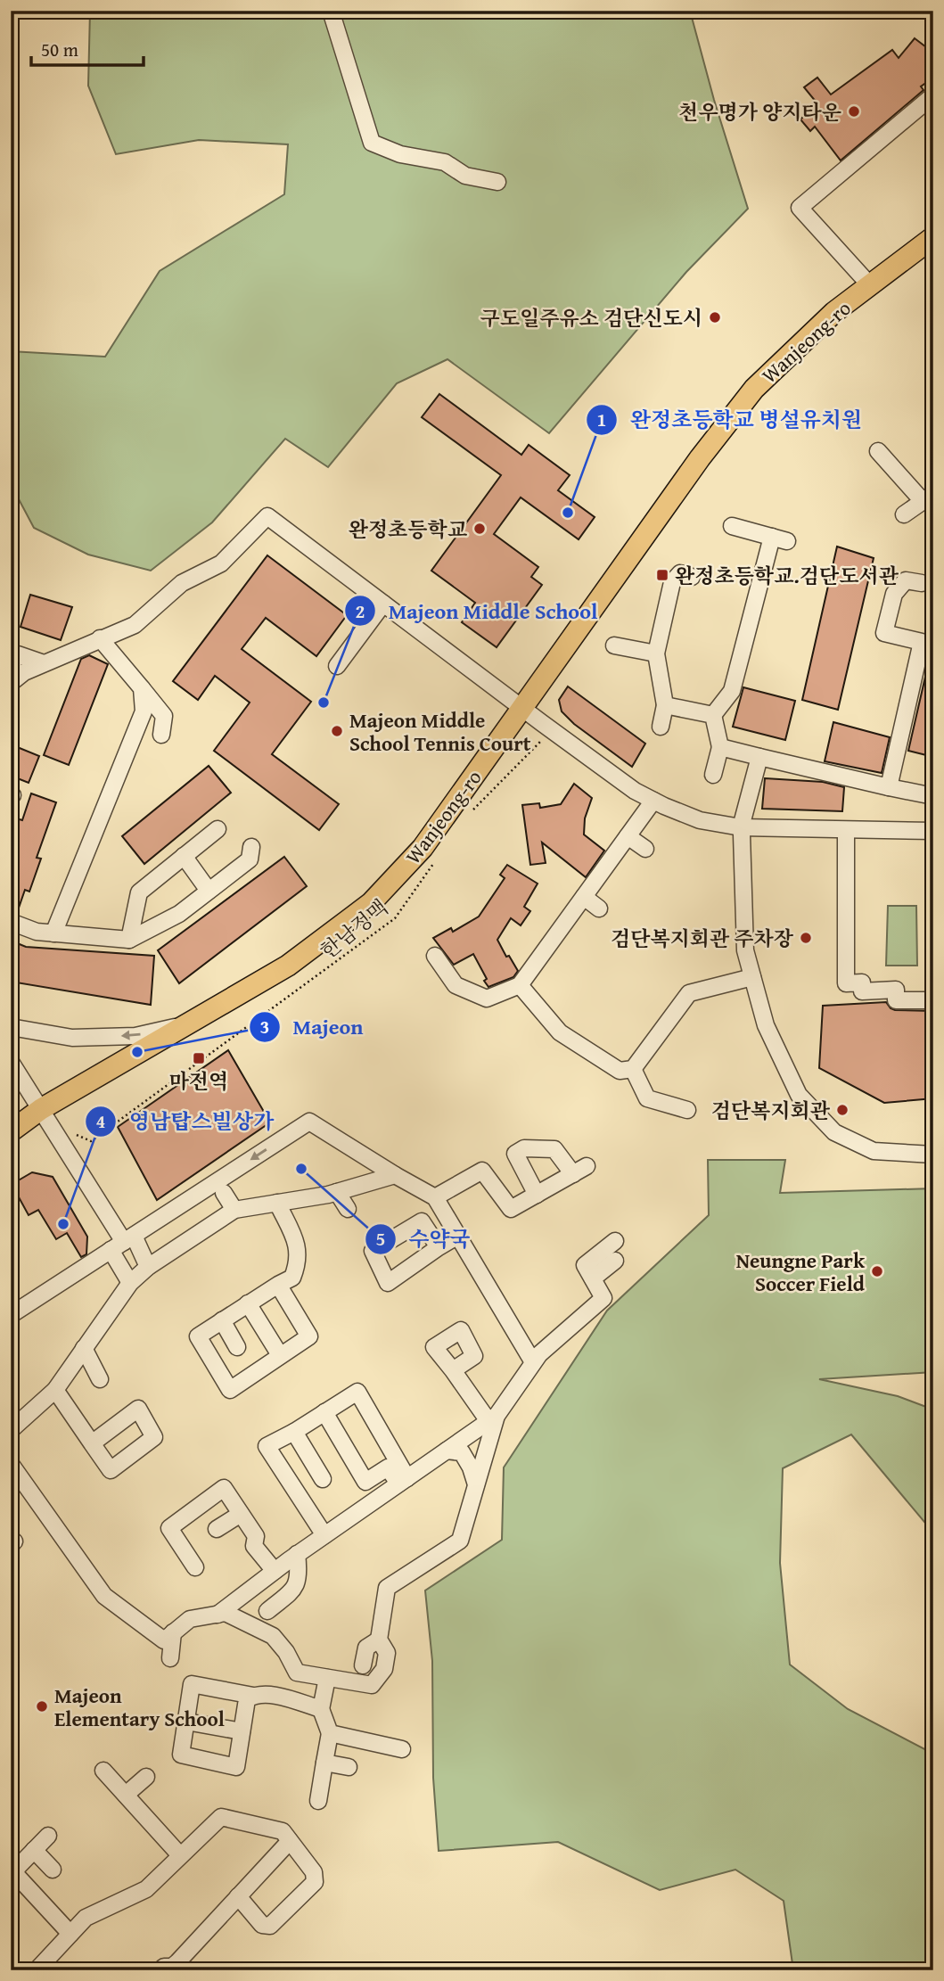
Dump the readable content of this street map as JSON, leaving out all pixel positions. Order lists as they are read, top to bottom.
{
  "streets": {
    "main road": ["Wanjeong-ro"],
    "path": ["한남정맥"]
  },
  "crossings": [
    ["Wanjeong-ro", "한남정맥"]
  ],
  "places": {
    "other": [
      "천우명가 양지타운",
      "구도일주유소 검단신도시",
      "완정초등학교 병설유치원",
      "완정초등학교",
      "Majeon Middle School",
      "Majeon Middle School Tennis Court",
      "검단복지회관 주차장",
      "Majeon",
      "검단복지회관",
      "수약국",
      "영남탑스빌상가",
      "Neungne Park Soccer Field",
      "Majeon Elementary School"
    ],
    "transit": ["완정초등학교.검단도서관", "마전역"]
  },
  "scale_bar": "50 m"
}
